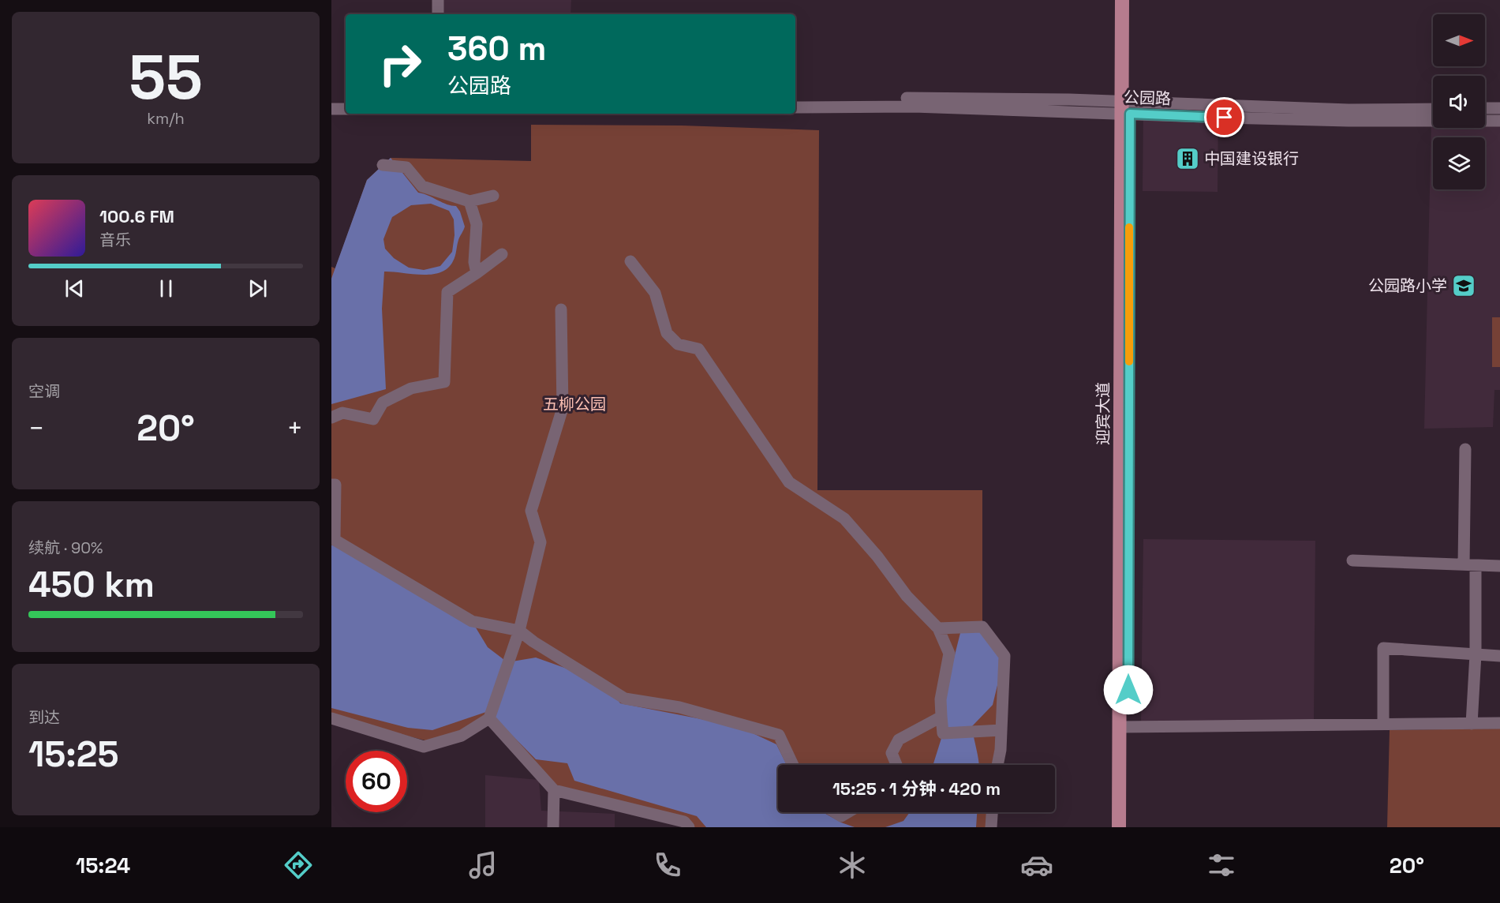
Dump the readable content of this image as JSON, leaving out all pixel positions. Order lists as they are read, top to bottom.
{
  "streets": {
    "main road": ["迎宾大道"],
    "street": ["公园路"]
  },
  "crossings": [
    ["公园路", "迎宾大道"]
  ],
  "parks": ["五柳公园"],
  "places": {
    "building": ["中国建设银行"],
    "school or university": ["公园路小学"]
  },
  "north": "right",
  "page": {
    "tile": [
      ["55", "km/h"],
      "空调",
      ["续航 · 90%", "450 km"],
      ["到达", "15:25"]
    ],
    "turn": ["360 m", "公园路"],
    "song": ["100.6 FM", "音乐"],
    "heat": ["−", "20°", "+"],
    "limit": "60",
    "trip": "15:25 · 1 分钟 · 420 m",
    "tabs": ["15:24", "20°"]
  }
}
